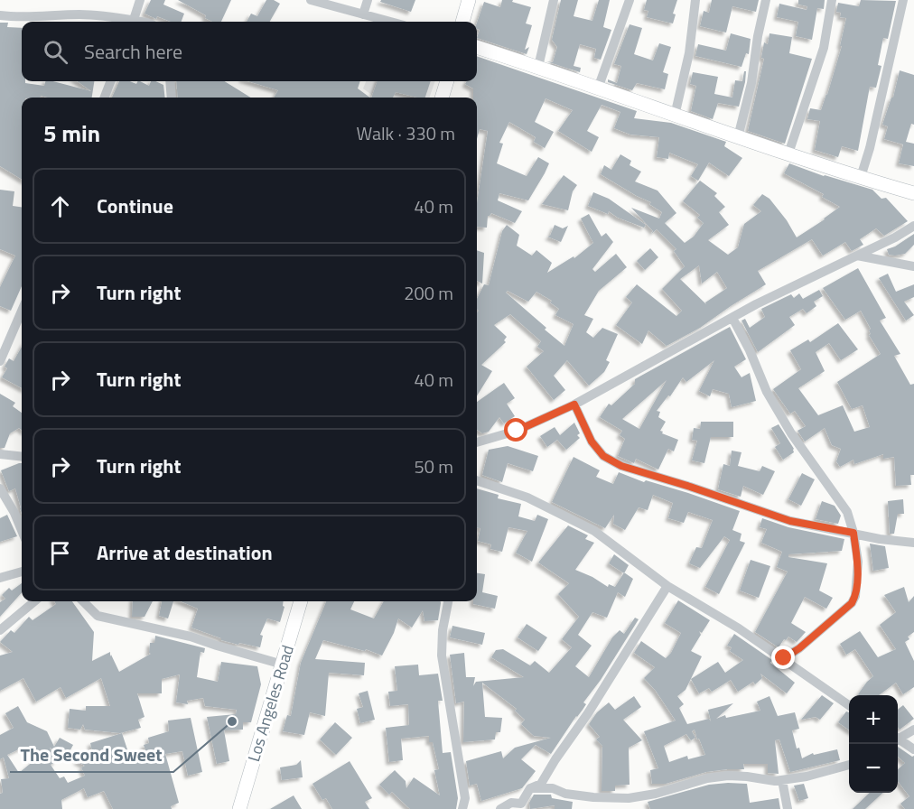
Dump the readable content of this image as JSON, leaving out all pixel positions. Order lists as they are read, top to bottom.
{
  "streets": {
    "street": ["Los Angeles Road"]
  },
  "places": ["The Second Sweet"],
  "page": {
    "search": "Search here",
    "heading": ["5 min", "Walk · 330 m"],
    "list": [
      ["Continue", "40 m"],
      ["Turn right", "200 m"],
      ["Turn right", "40 m"],
      ["Turn right", "50 m"],
      "Arrive at destination"
    ],
    "map_buttons": ["+", "−"]
  }
}
